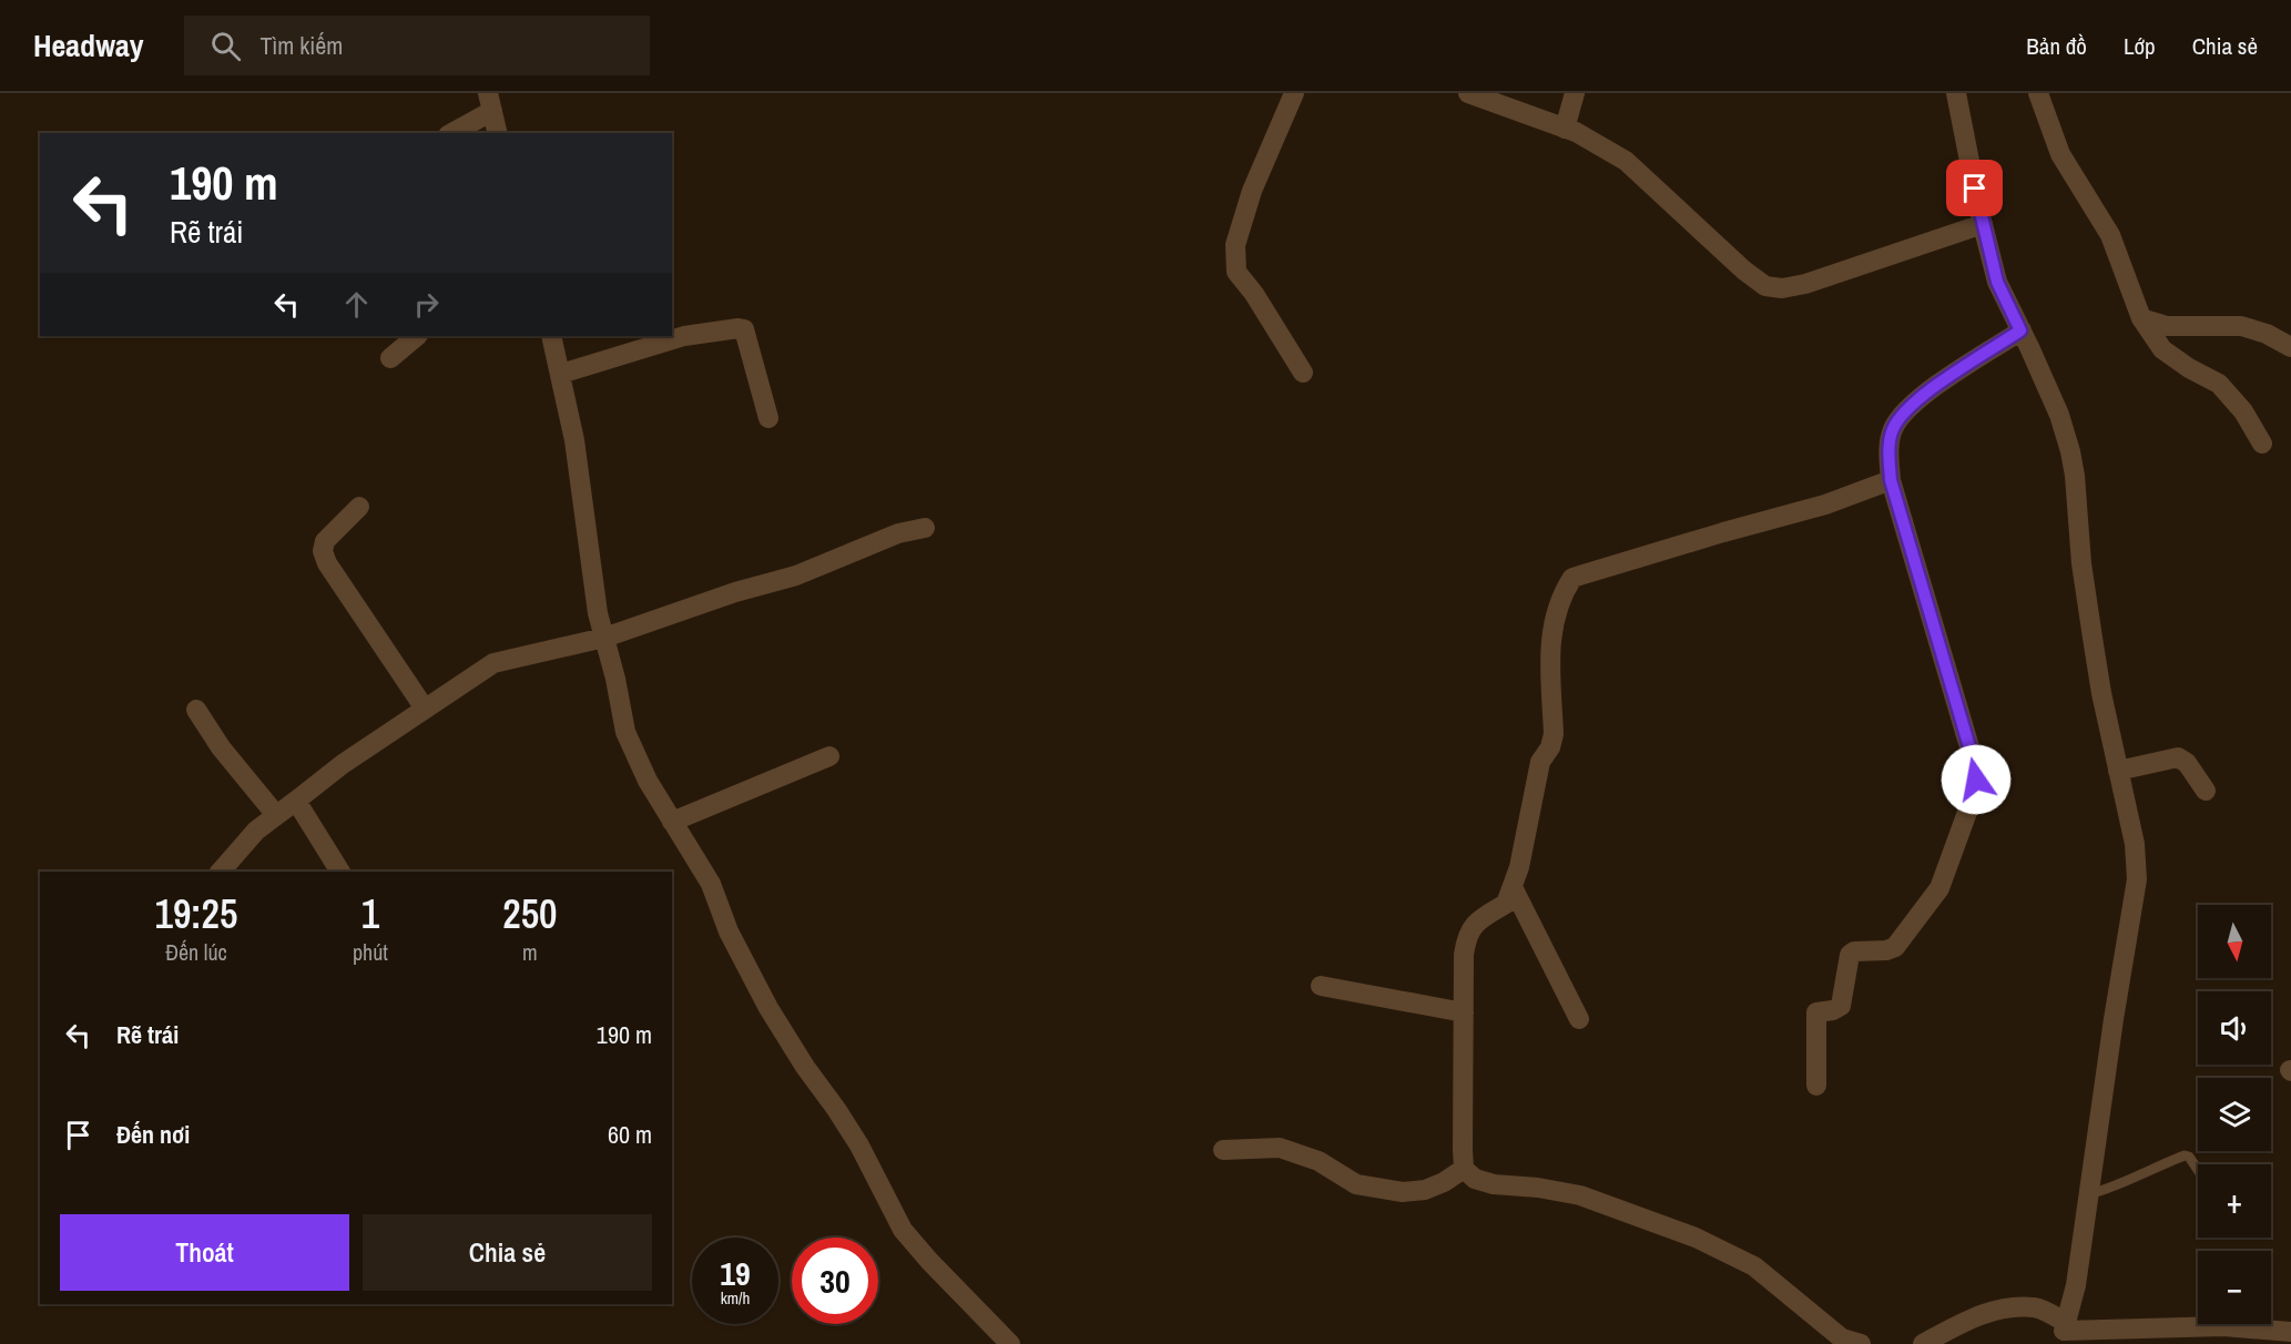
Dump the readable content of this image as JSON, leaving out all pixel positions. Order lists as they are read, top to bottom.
{
  "north": "bottom",
  "page": {
    "header": "Headway",
    "search": "Tìm kiếm",
    "nav": ["Bản đồ", "Lớp", "Chia sẻ"],
    "turn": ["190 m", "Rẽ trái"],
    "eta": [
      "19:25",
      "Đến lúc",
      "1",
      "phút",
      "250",
      "m"
    ],
    "map_buttons": ["+", "−"],
    "list": [
      {
        "name": "Rẽ trái",
        "value": "190 m"
      },
      {
        "name": "Đến nơi",
        "value": "60 m"
      }
    ],
    "buttons": ["Thoát", "Chia sẻ"],
    "speed": "19 km/h",
    "limit": "30"
  }
}
